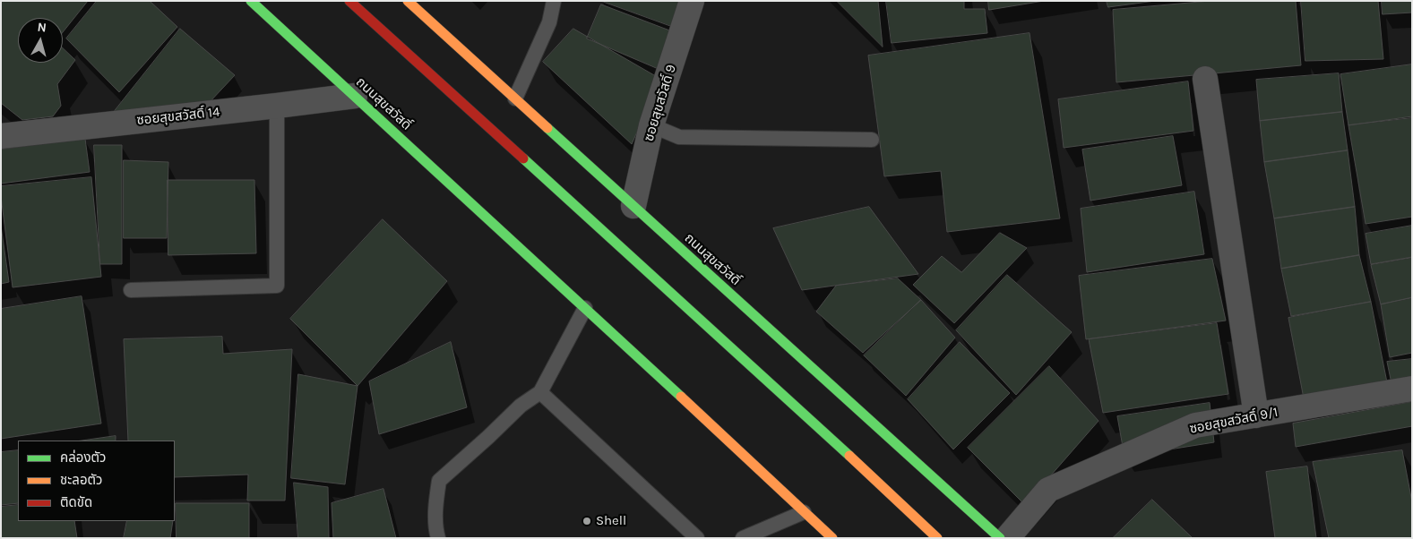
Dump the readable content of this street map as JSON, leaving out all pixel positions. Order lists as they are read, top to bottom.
{
  "streets": {
    "main road": ["ถนนสุขสวัสดิ์"],
    "street": ["ซอยสุขสวัสดิ์ 9", "ซอยสุขสวัสดิ์ 14", "ซอยสุขสวัสดิ์ 9/1"]
  },
  "crossings": [
    ["ซอยสุขสวัสดิ์ 9", "ถนนสุขสวัสดิ์"],
    ["ถนนสุขสวัสดิ์", "ซอยสุขสวัสดิ์ 14"]
  ],
  "places": ["Shell"],
  "legend": ["คล่องตัว", "ชะลอตัว", "ติดขัด"],
  "north": "top"
}
